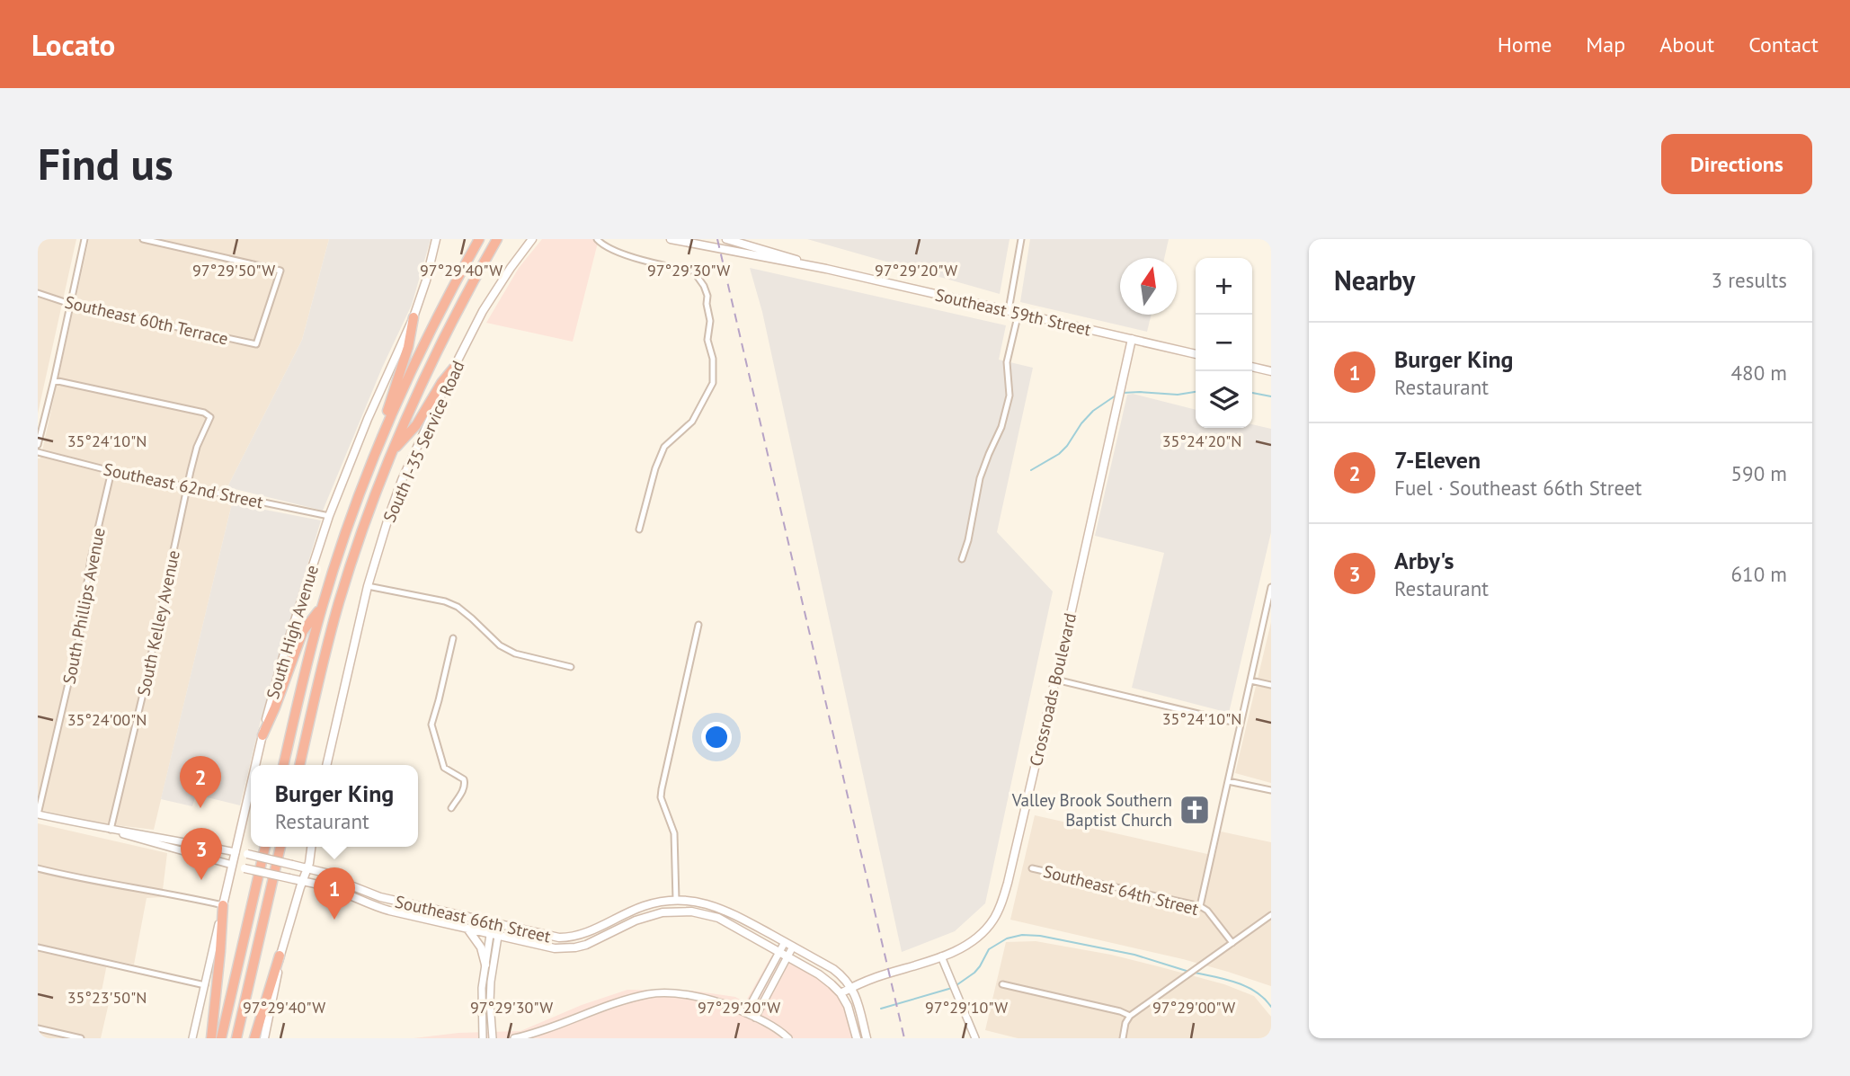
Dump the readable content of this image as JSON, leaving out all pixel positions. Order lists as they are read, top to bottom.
{
  "streets": {
    "main road": [
      "Southeast 59th Street",
      "South I-35 Service Road",
      "South High Avenue",
      "Crossroads Boulevard",
      "Southeast 66th Street"
    ],
    "street": [
      "Southeast 60th Terrace",
      "Southeast 62nd Street",
      "South Phillips Avenue",
      "South Kelley Avenue",
      "Southeast 64th Street"
    ]
  },
  "crossings": [
    ["Southeast 59th Street", "Crossroads Boulevard"],
    ["Southeast 62nd Street", "South Phillips Avenue"],
    ["Southeast 62nd Street", "South Kelley Avenue"],
    ["Southeast 62nd Street", "South High Avenue"],
    ["South Phillips Avenue", "Southeast 66th Street"],
    ["South Kelley Avenue", "Southeast 66th Street"],
    ["South High Avenue", "Southeast 66th Street"],
    ["Crossroads Boulevard", "Southeast 66th Street"]
  ],
  "places": {
    "church": ["Valley Brook Southern Baptist Church"]
  },
  "north": "top",
  "page": {
    "header": "Locato",
    "nav": [
      "Home",
      "Map",
      "About",
      "Contact"
    ],
    "buttons": "Directions",
    "title": "Find us",
    "heading": ["Nearby", "3 results"],
    "map_buttons": ["+", "−"],
    "list": [
      {
        "mark": "1",
        "name": "Burger King",
        "note": "Restaurant",
        "value": "480 m"
      },
      {
        "mark": "2",
        "name": "7-Eleven",
        "note": "Fuel · Southeast 66th Street",
        "value": "590 m"
      },
      {
        "mark": "3",
        "name": "Arby's",
        "note": "Restaurant",
        "value": "610 m"
      }
    ],
    "pins": ["2", "3", "1"],
    "popup": ["Burger King", "Restaurant"]
  },
  "coordinates": [
    "97°29'50\"W",
    "97°29'40\"W",
    "97°29'30\"W",
    "97°29'20\"W",
    "35°24'20\"N",
    "35°24'10\"N",
    "35°24'00\"N",
    "35°23'50\"N",
    "97°29'10\"W",
    "97°29'00\"W"
  ]
}
